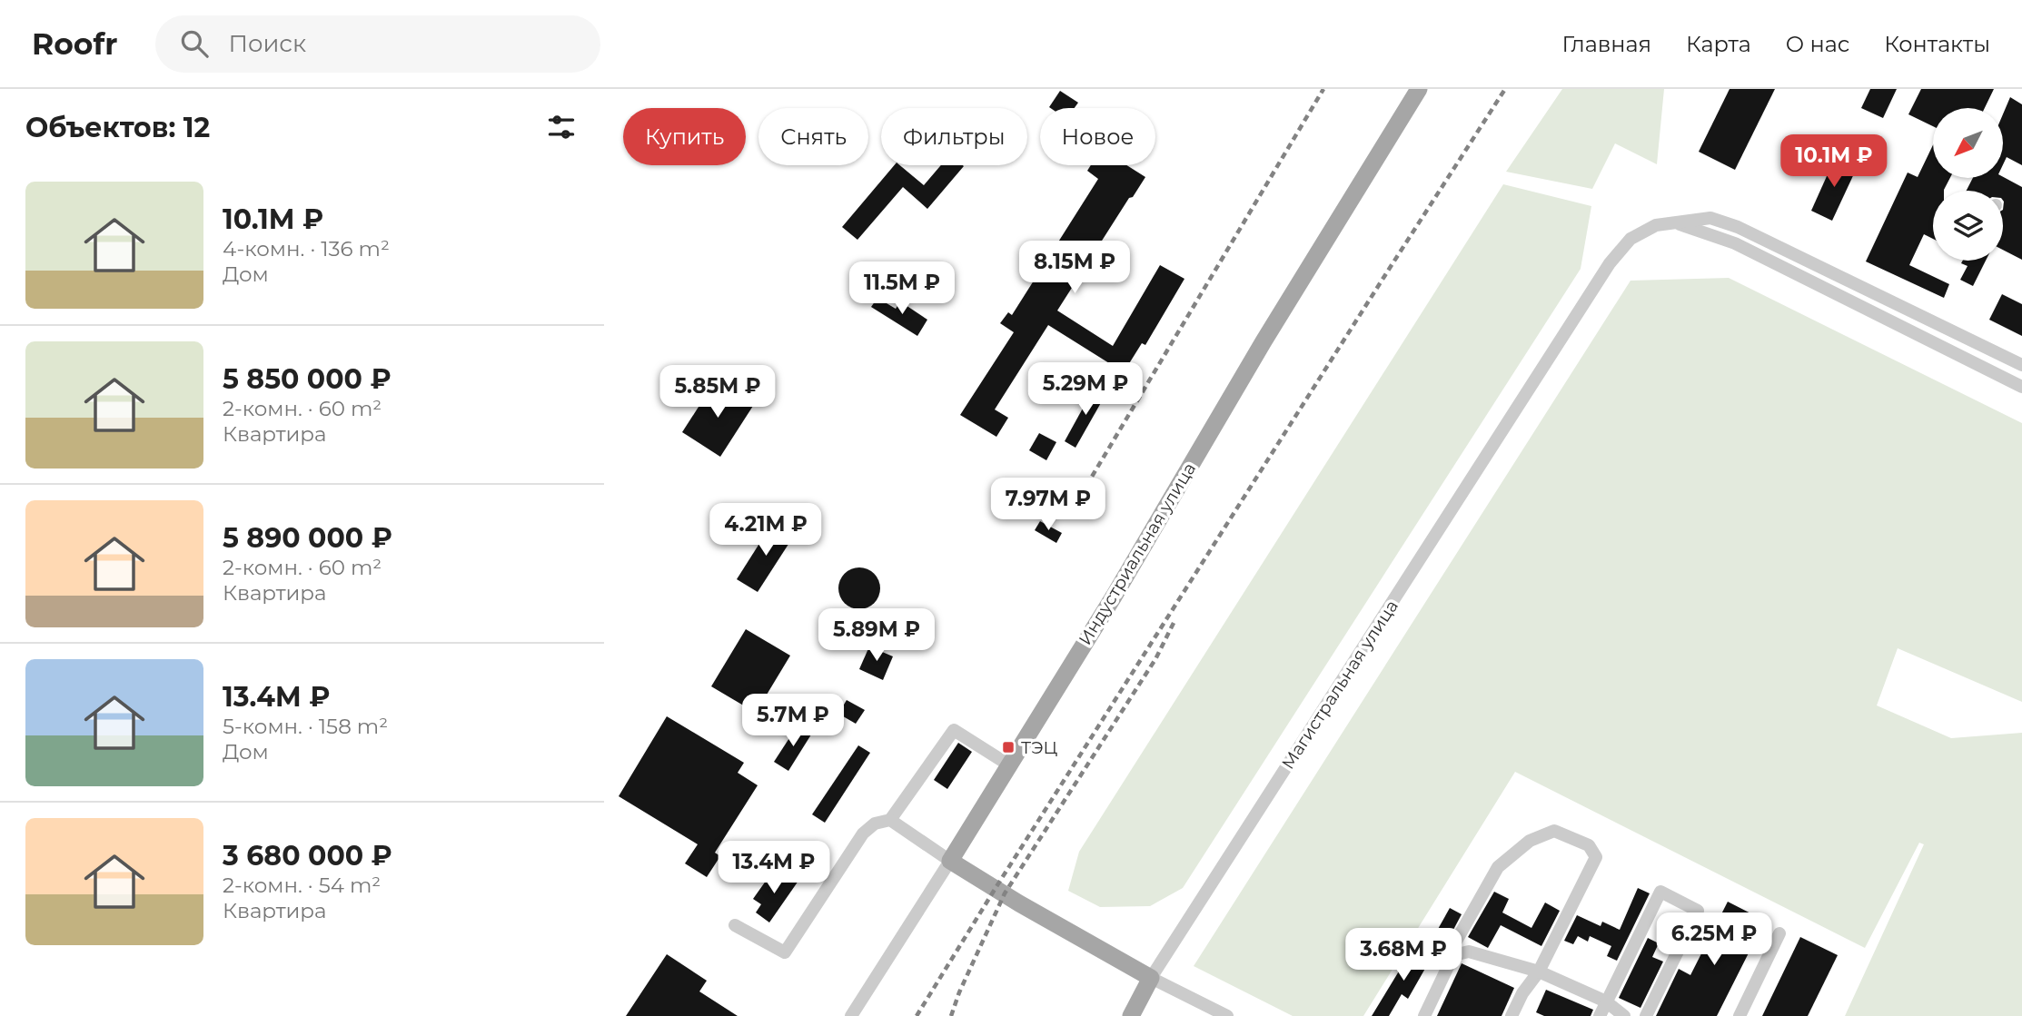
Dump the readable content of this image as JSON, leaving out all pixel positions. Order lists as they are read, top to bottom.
{
  "streets": {
    "main road": ["Индустриальная улица"],
    "street": ["Магистральная улица"]
  },
  "places": {
    "transit": ["ТЭЦ"]
  },
  "north": "bottom left",
  "page": {
    "header": "Roofr",
    "search": "Поиск",
    "nav": [
      "Главная",
      "Карта",
      "О нас",
      "Контакты"
    ],
    "heading": "Объектов: 12",
    "chip": [
      "Купить",
      "Снять",
      "Фильтры",
      "Новое"
    ],
    "price": [
      "10.1M ₽",
      "8.15M ₽",
      "11.5M ₽",
      "5.29M ₽",
      "5.85M ₽",
      "7.97M ₽",
      "4.21M ₽",
      "5.89M ₽",
      "5.7M ₽",
      "13.4M ₽",
      "6.25M ₽",
      "3.68M ₽"
    ],
    "list": [
      {
        "name": "10.1M ₽",
        "note": "4-комн. · 136 m² · Дом"
      },
      {
        "name": "5 850 000 ₽",
        "note": "2-комн. · 60 m² · Квартира"
      },
      {
        "name": "5 890 000 ₽",
        "note": "2-комн. · 60 m² · Квартира"
      },
      {
        "name": "13.4M ₽",
        "note": "5-комн. · 158 m² · Дом"
      },
      {
        "name": "3 680 000 ₽",
        "note": "2-комн. · 54 m² · Квартира"
      }
    ]
  }
}
